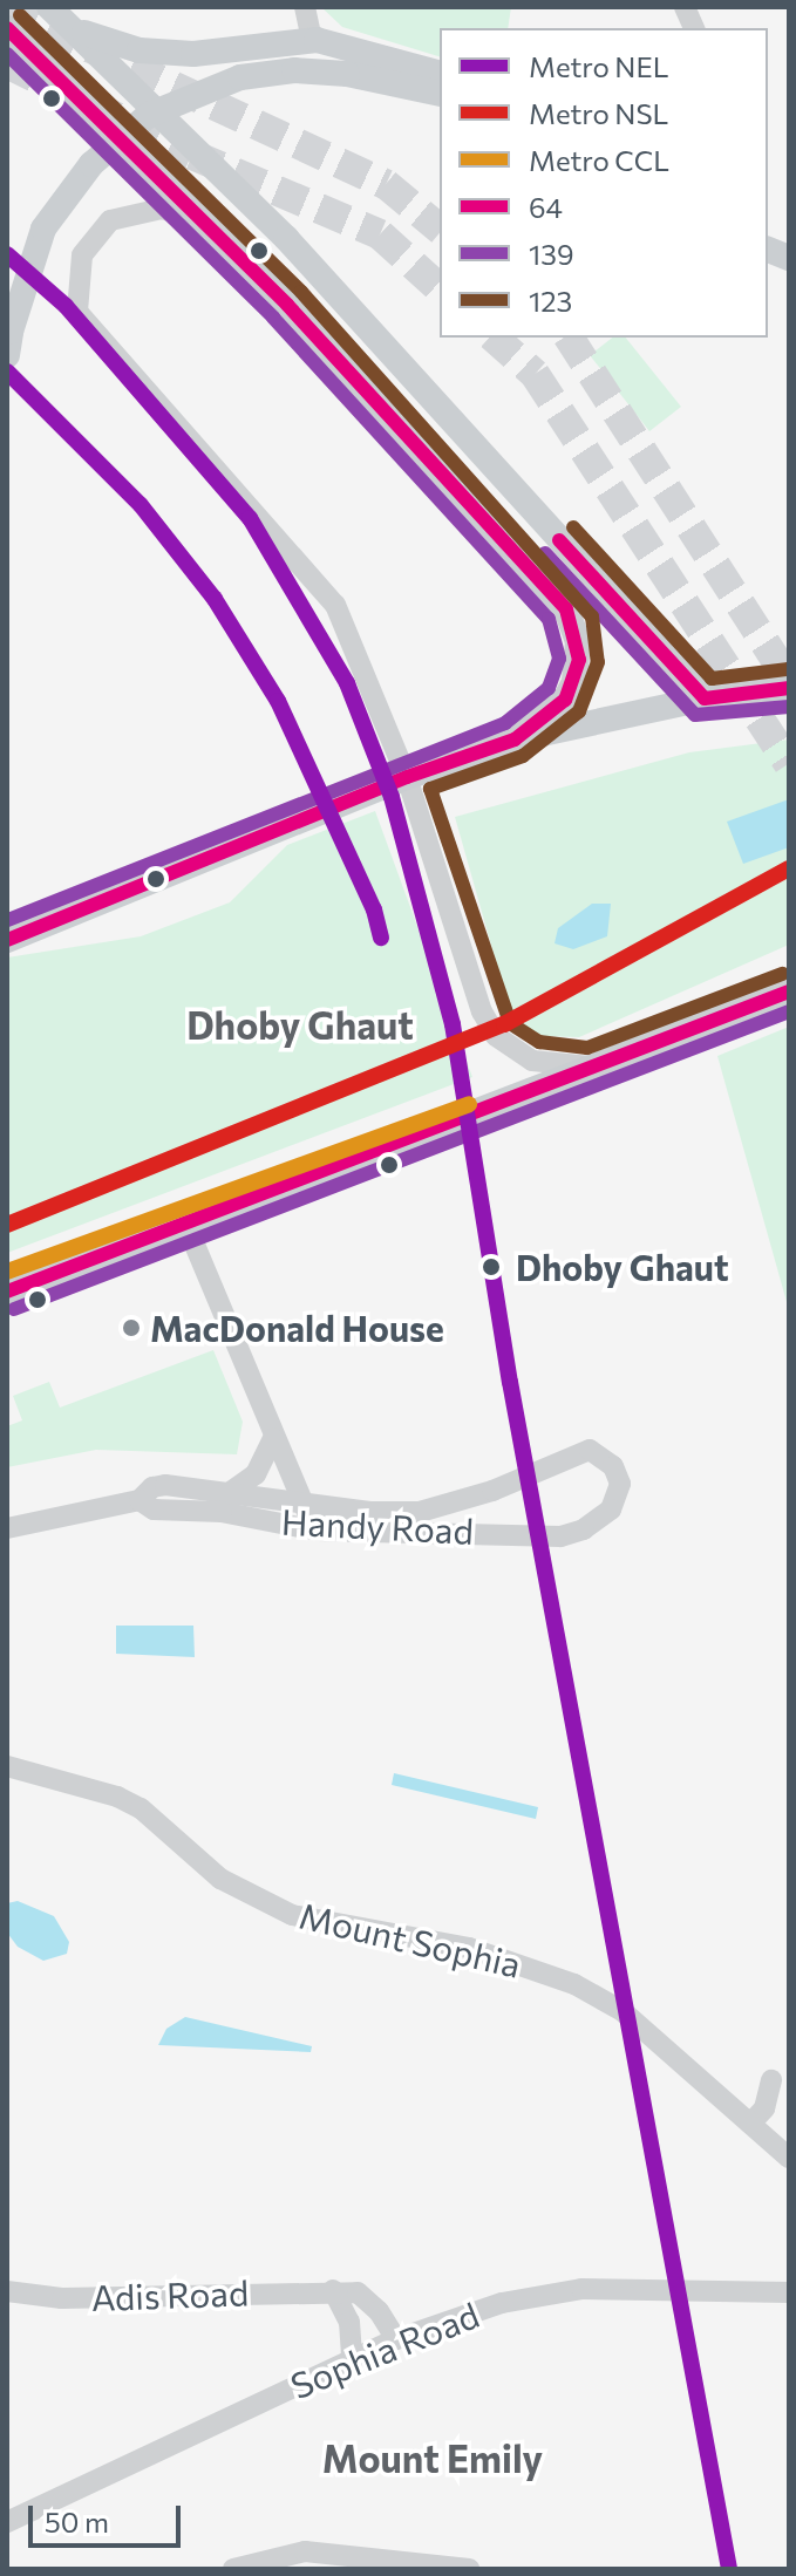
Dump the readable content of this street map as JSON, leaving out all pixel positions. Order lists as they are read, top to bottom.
{
  "streets": {
    "street": [
      "Handy Road",
      "Mount Sophia",
      "Adis Road",
      "Sophia Road"
    ]
  },
  "crossings": [
    ["Adis Road", "Sophia Road"]
  ],
  "districts": ["Dhoby Ghaut", "Mount Emily"],
  "places": ["Dhoby Ghaut", "MacDonald House"],
  "lines": [
    "transit line 123",
    "transit line 64",
    "transit line 139",
    "metro line NEL",
    "metro line NSL",
    "metro line CCL"
  ],
  "legend": [
    "Metro NEL",
    "Metro NSL",
    "Metro CCL",
    "64",
    "139",
    "123"
  ],
  "scale_bar": "50 m"
}
